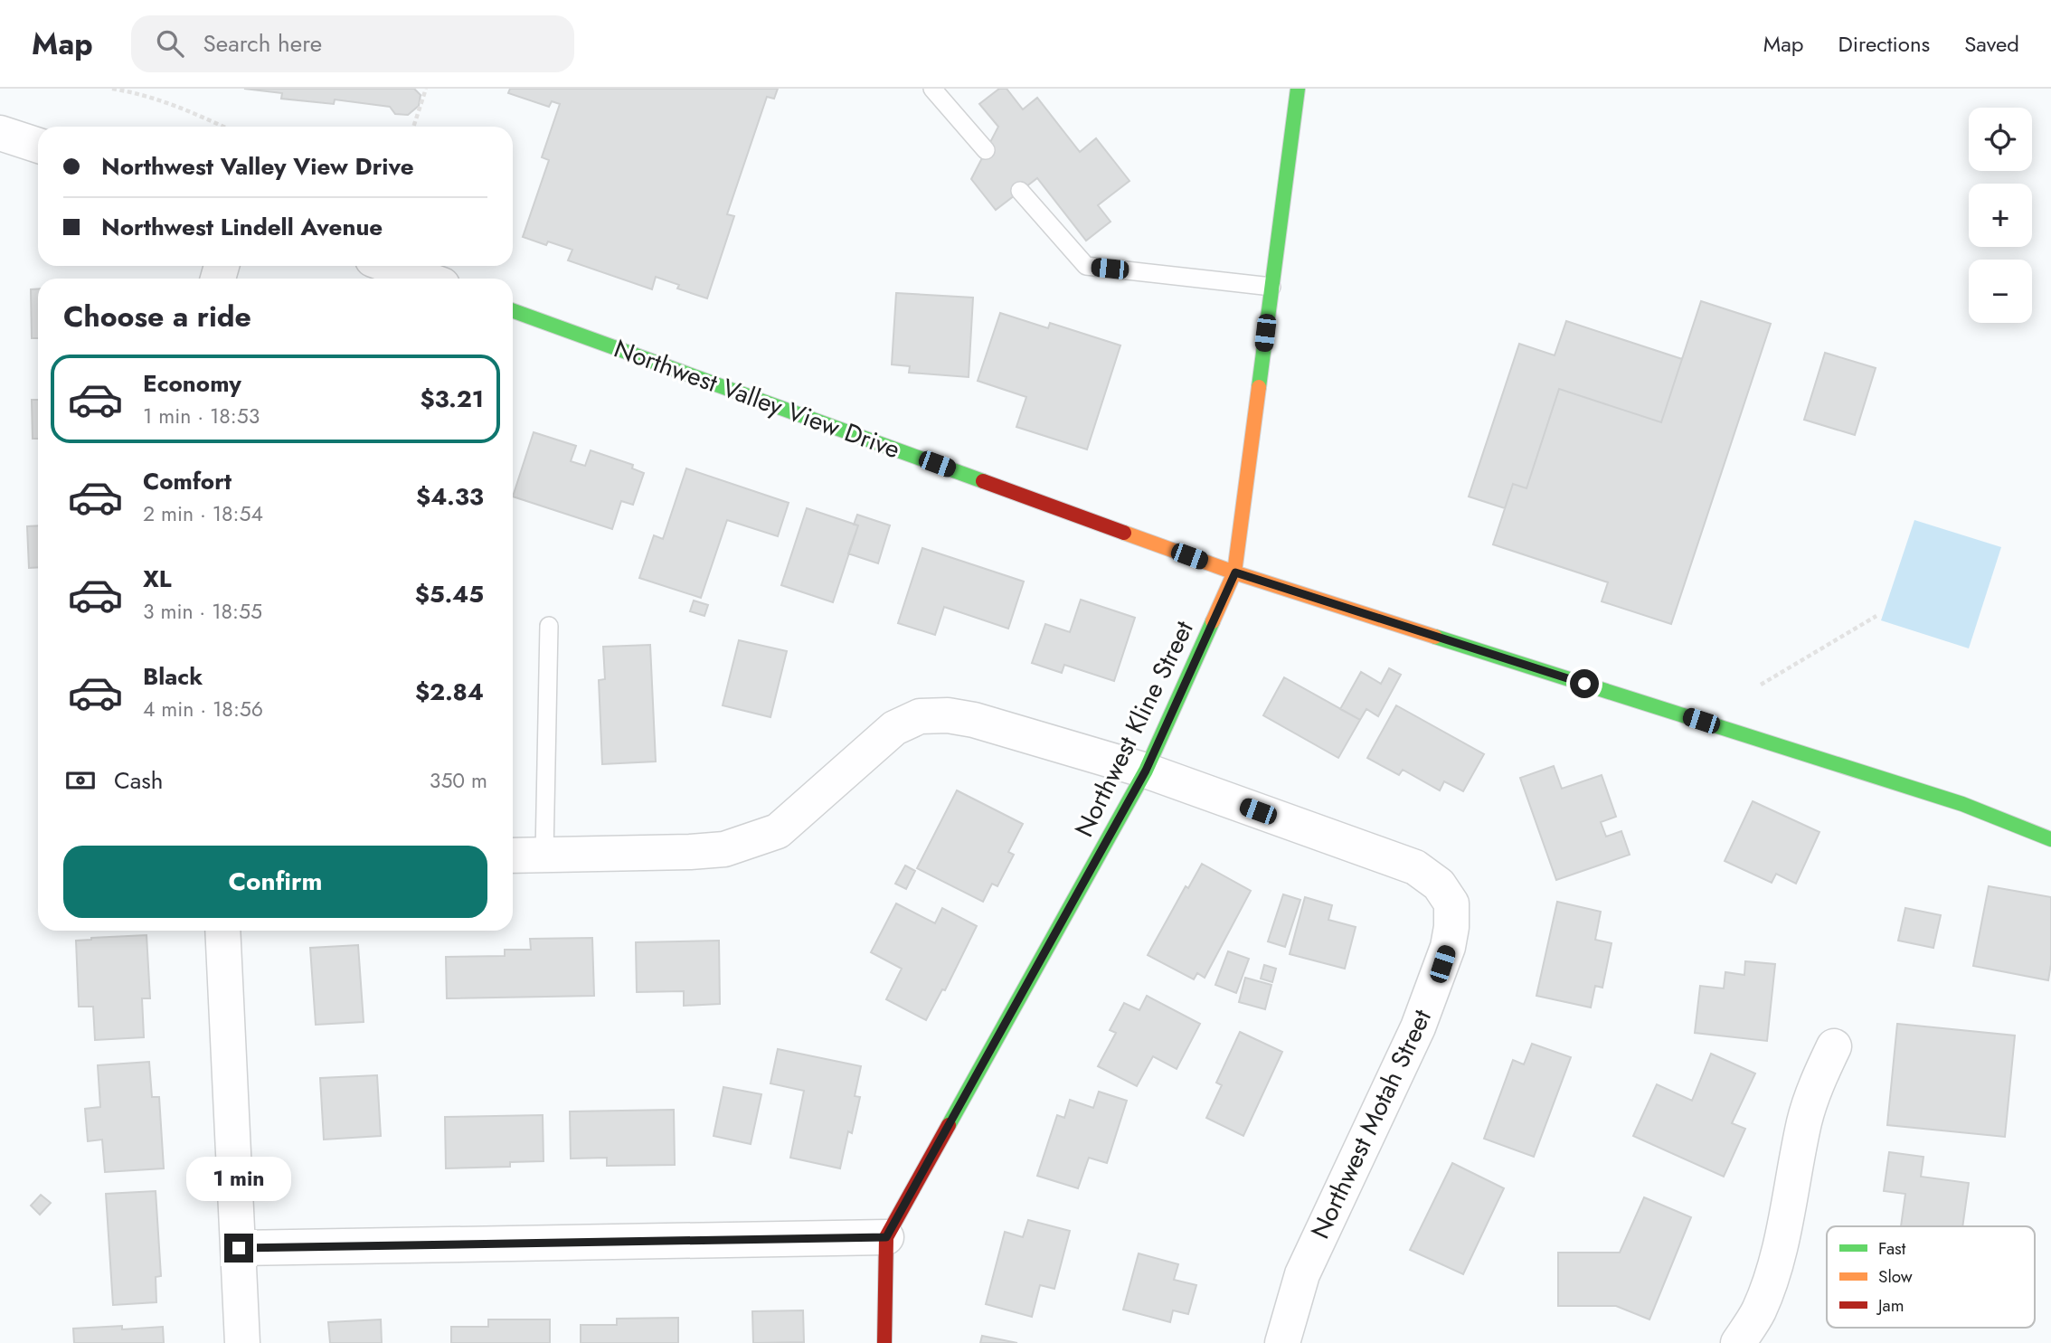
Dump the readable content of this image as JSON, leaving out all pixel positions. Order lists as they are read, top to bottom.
{
  "streets": {
    "street": ["Northwest Valley View Drive", "Northwest Kline Street", "Northwest Motah Street"]
  },
  "crossings": [
    ["Northwest Valley View Drive", "Northwest Kline Street"],
    ["Northwest Kline Street", "Northwest Motah Street"]
  ],
  "legend": ["Fast", "Slow", "Jam"],
  "page": {
    "header": "Map",
    "search": "Search here",
    "nav": ["Map", "Directions", "Saved"],
    "map_buttons": ["+", "−"],
    "banner": ["Northwest Valley View Drive", "Northwest Lindell Avenue"],
    "heading": "Choose a ride",
    "list": [
      {
        "name": "Economy",
        "note": "1 min · 18:53",
        "value": "$3.21"
      },
      {
        "name": "Comfort",
        "note": "2 min · 18:54",
        "value": "$4.33"
      },
      {
        "name": "XL",
        "note": "3 min · 18:55",
        "value": "$5.45"
      },
      {
        "name": "Black",
        "note": "4 min · 18:56",
        "value": "$2.84"
      }
    ],
    "pay": ["Cash", "350 m"],
    "buttons": "Confirm",
    "bubble": "1 min"
  }
}
